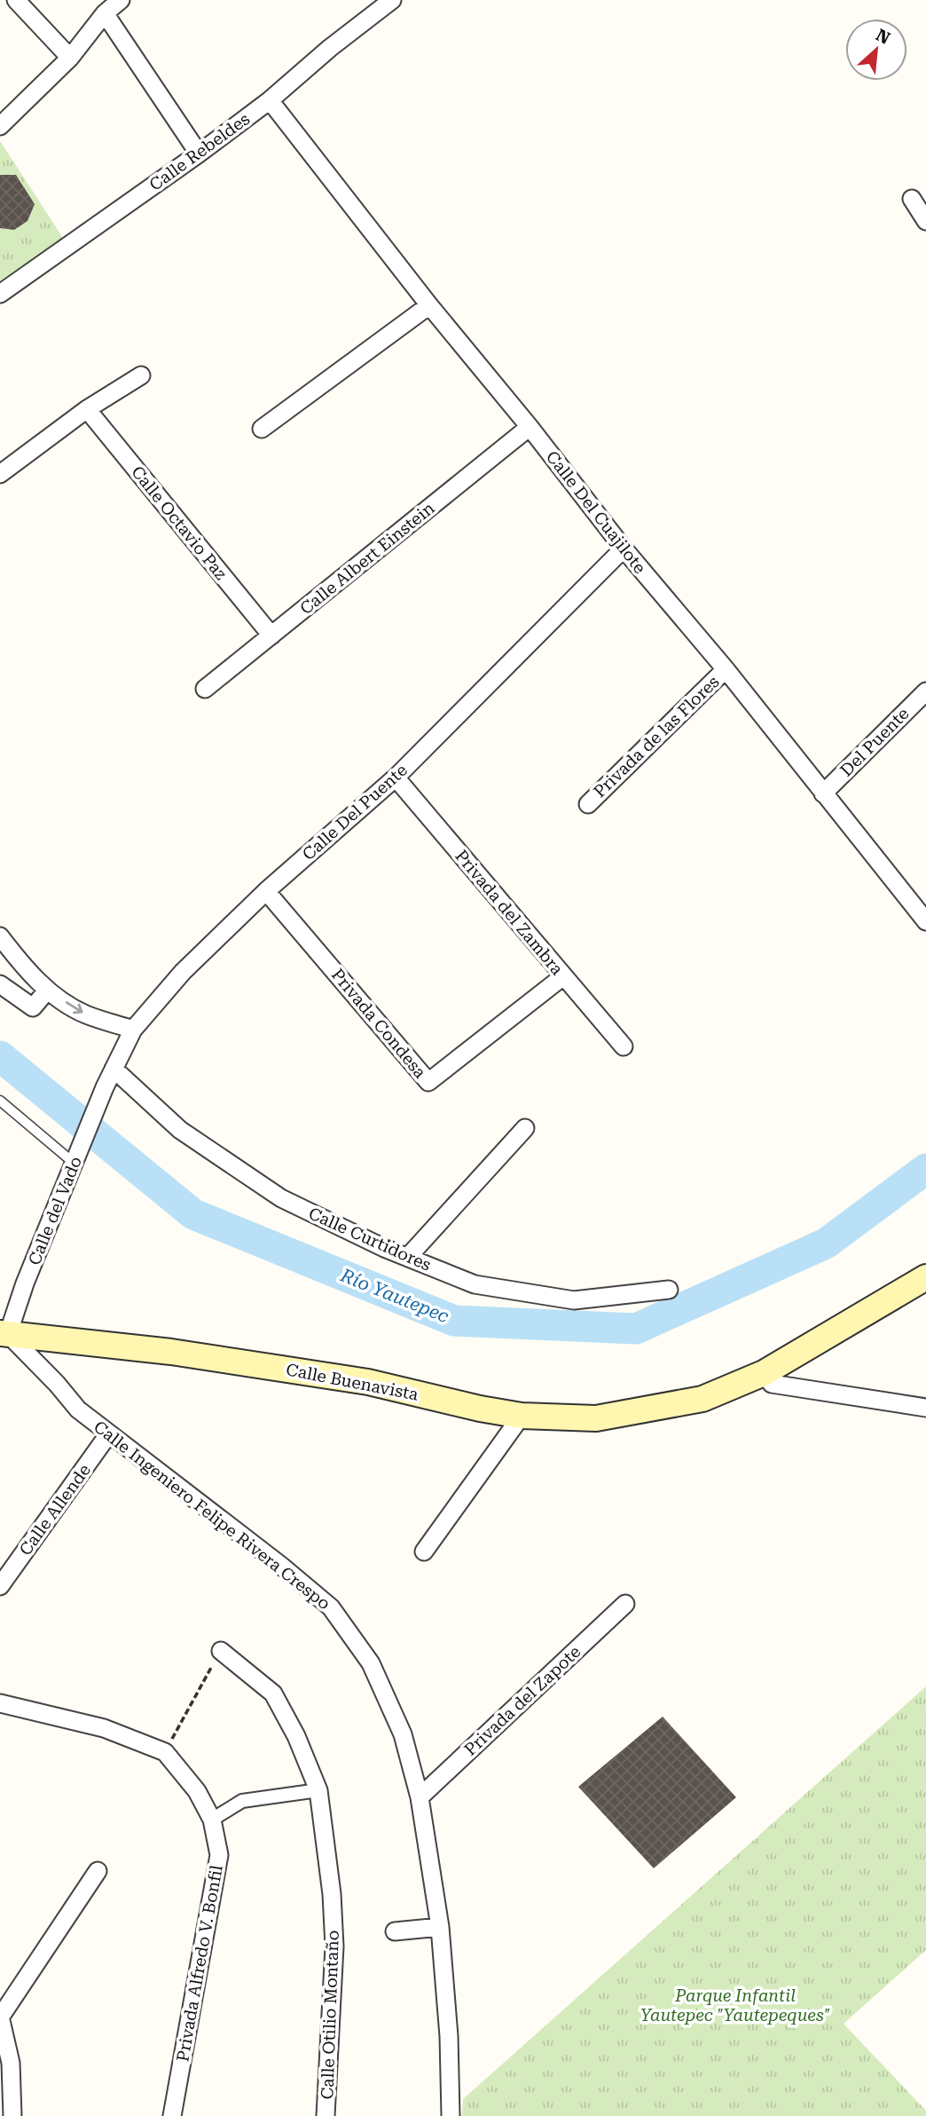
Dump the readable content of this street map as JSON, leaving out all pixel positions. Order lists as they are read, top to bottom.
{
  "streets": {
    "main road": ["Calle Buenavista"],
    "street": [
      "Calle Rebeldes",
      "Calle Del Cuajilote",
      "Calle Octavio Paz",
      "Calle Albert Einstein",
      "Privada de las Flores",
      "Del Puente",
      "Calle Del Puente",
      "Privada del Zambra",
      "Privada Condesa",
      "Calle del Vado",
      "Calle Curtidores",
      "Calle Allende",
      "Calle Ingeniero Felipe Rivera Crespo",
      "Privada del Zapote",
      "Privada Alfredo V. Bonfil",
      "Calle Otilio Montaño"
    ]
  },
  "crossings": [
    ["Calle Rebeldes", "Calle Del Cuajilote"],
    ["Calle Del Cuajilote", "Calle Albert Einstein"],
    ["Calle Del Cuajilote", "Privada de las Flores"],
    ["Calle Del Cuajilote", "Del Puente"],
    ["Calle Del Cuajilote", "Calle Del Puente"],
    ["Calle Octavio Paz", "Calle Albert Einstein"],
    ["Calle Del Puente", "Privada del Zambra"],
    ["Calle Del Puente", "Privada Condesa"],
    ["Calle Del Puente", "Calle del Vado"],
    ["Calle Del Puente", "Calle Curtidores"],
    ["Privada del Zambra", "Privada Condesa"],
    ["Calle del Vado", "Calle Buenavista"],
    ["Calle del Vado", "Calle Ingeniero Felipe Rivera Crespo"],
    ["Calle Buenavista", "Calle Ingeniero Felipe Rivera Crespo"],
    ["Calle Allende", "Calle Ingeniero Felipe Rivera Crespo"],
    ["Calle Ingeniero Felipe Rivera Crespo", "Privada del Zapote"]
  ],
  "water": ["Río Yautepec"],
  "parks": ["Parque Infantil Yautepec \"Yautepeques\""],
  "north": "top right"
}
